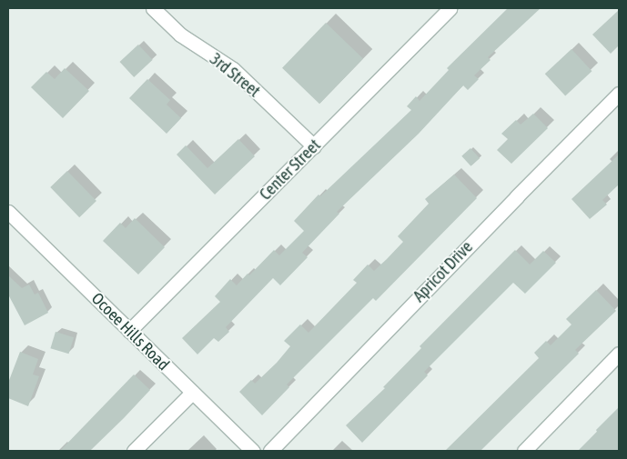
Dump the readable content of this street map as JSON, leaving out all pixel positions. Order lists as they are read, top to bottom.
{
  "streets": {
    "street": [
      "3rd Street",
      "Center Street",
      "Apricot Drive",
      "Ocoee Hills Road"
    ]
  },
  "crossings": [
    ["3rd Street", "Center Street"],
    ["Center Street", "Ocoee Hills Road"]
  ]
}
